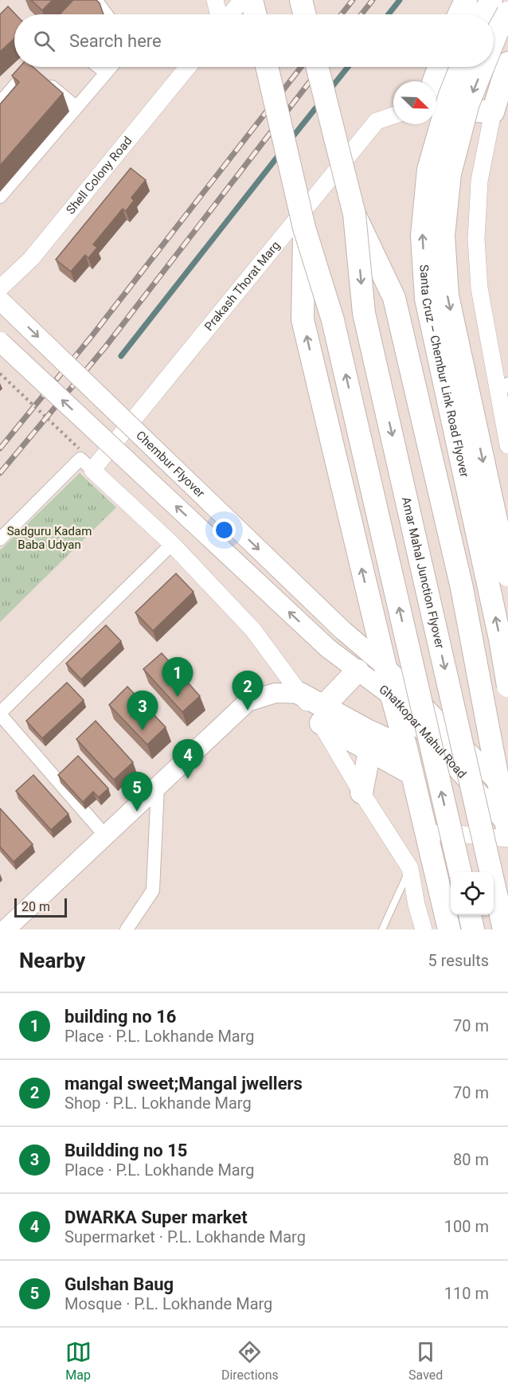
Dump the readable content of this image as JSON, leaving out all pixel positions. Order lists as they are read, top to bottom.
{
  "streets": {
    "highway": ["Santa Cruz – Chembur Link Road Flyover", "Amar Mahal Junction Flyover"],
    "main road": ["Chembur Flyover", "Ghatkopar Mahul Road"],
    "street": ["Shell Colony Road", "Prakash Thorat Marg"]
  },
  "crossings": [
    ["Chembur Flyover", "Ghatkopar Mahul Road"]
  ],
  "one_way": ["Chembur Flyover", "Ghatkopar Mahul Road"],
  "parks": ["Sadguru Kadam Baba Udyan"],
  "scale_bar": "20 m",
  "north": "bottom right",
  "page": {
    "search": "Search here",
    "pins": [
      "1",
      "2",
      "3",
      "4",
      "5"
    ],
    "scale": "20 m",
    "heading": ["Nearby", "5 results"],
    "list": [
      {
        "mark": "1",
        "name": "building no 16",
        "note": "Place · P.L. Lokhande Marg",
        "value": "70 m"
      },
      {
        "mark": "2",
        "name": "mangal sweet;Mangal jwellers",
        "note": "Shop · P.L. Lokhande Marg",
        "value": "70 m"
      },
      {
        "mark": "3",
        "name": "Buildding no 15",
        "note": "Place · P.L. Lokhande Marg",
        "value": "80 m"
      },
      {
        "mark": "4",
        "name": "DWARKA Super market",
        "note": "Supermarket · P.L. Lokhande Marg",
        "value": "100 m"
      },
      {
        "mark": "5",
        "name": "Gulshan Baug",
        "note": "Mosque · P.L. Lokhande Marg",
        "value": "110 m"
      }
    ],
    "nav": ["Map", "Directions", "Saved"]
  }
}
